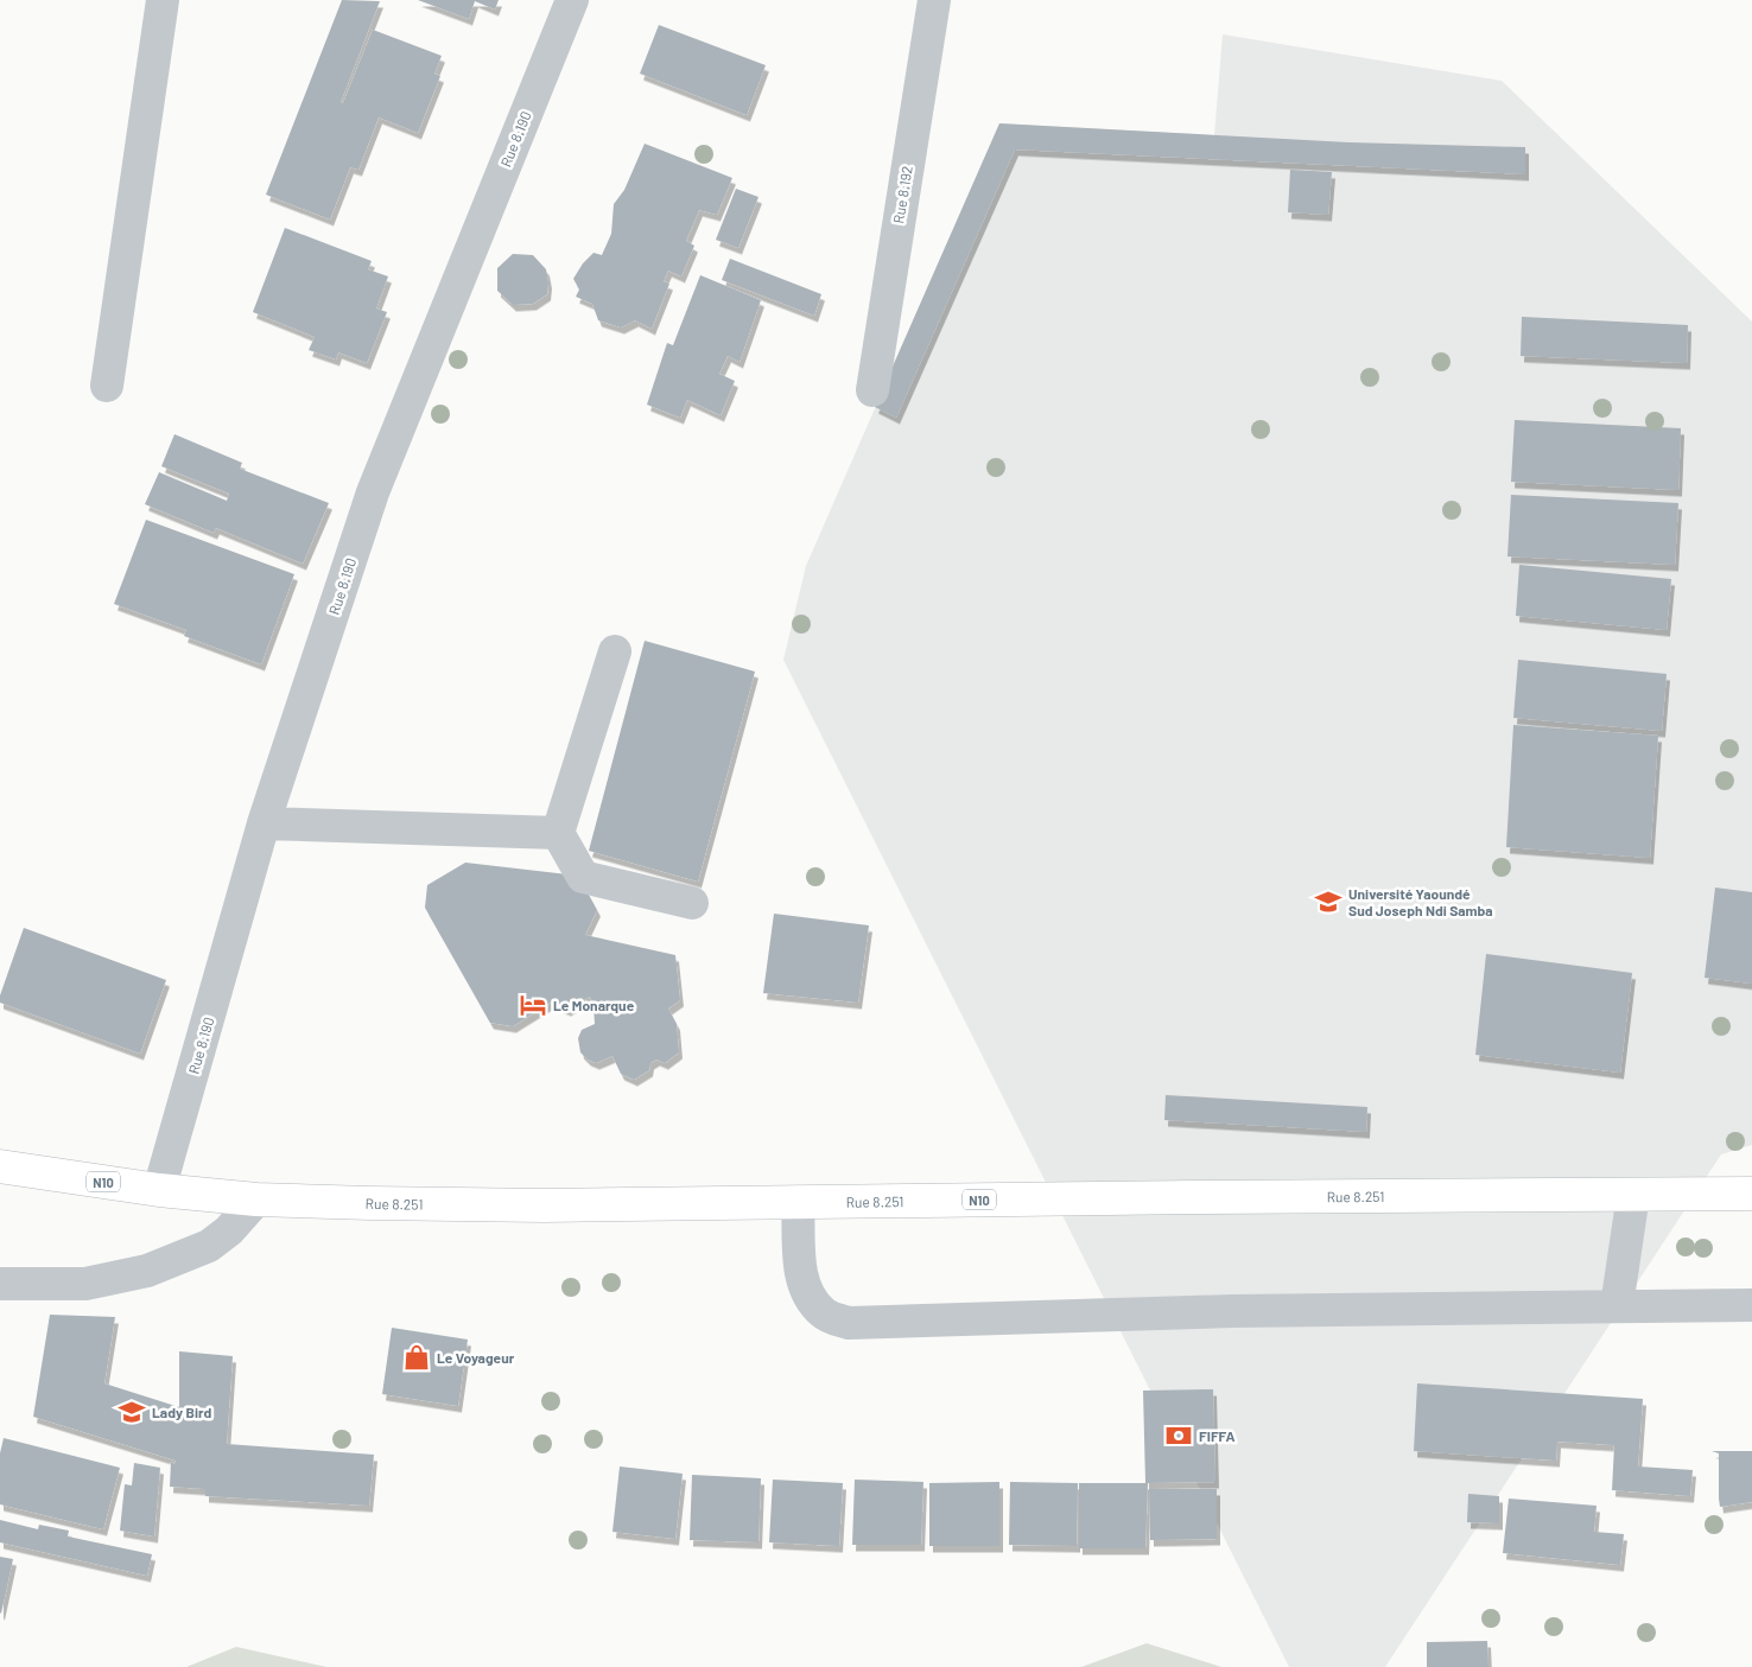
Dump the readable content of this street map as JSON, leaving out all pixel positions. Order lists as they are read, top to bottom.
{
  "streets": {
    "highway": ["N10", "Rue 8.251"],
    "street": ["Rue 8.190", "Rue 8.192"]
  },
  "crossings": [
    ["Rue 8.190", "Rue 8.251"]
  ],
  "places": {
    "school or university": ["Université Yaoundé Sud Joseph Ndi Samba", "Lady Bird"],
    "hotel": ["Le Monarque"],
    "shop": ["Le Voyageur"],
    "bank": ["FIFFA"]
  }
}
